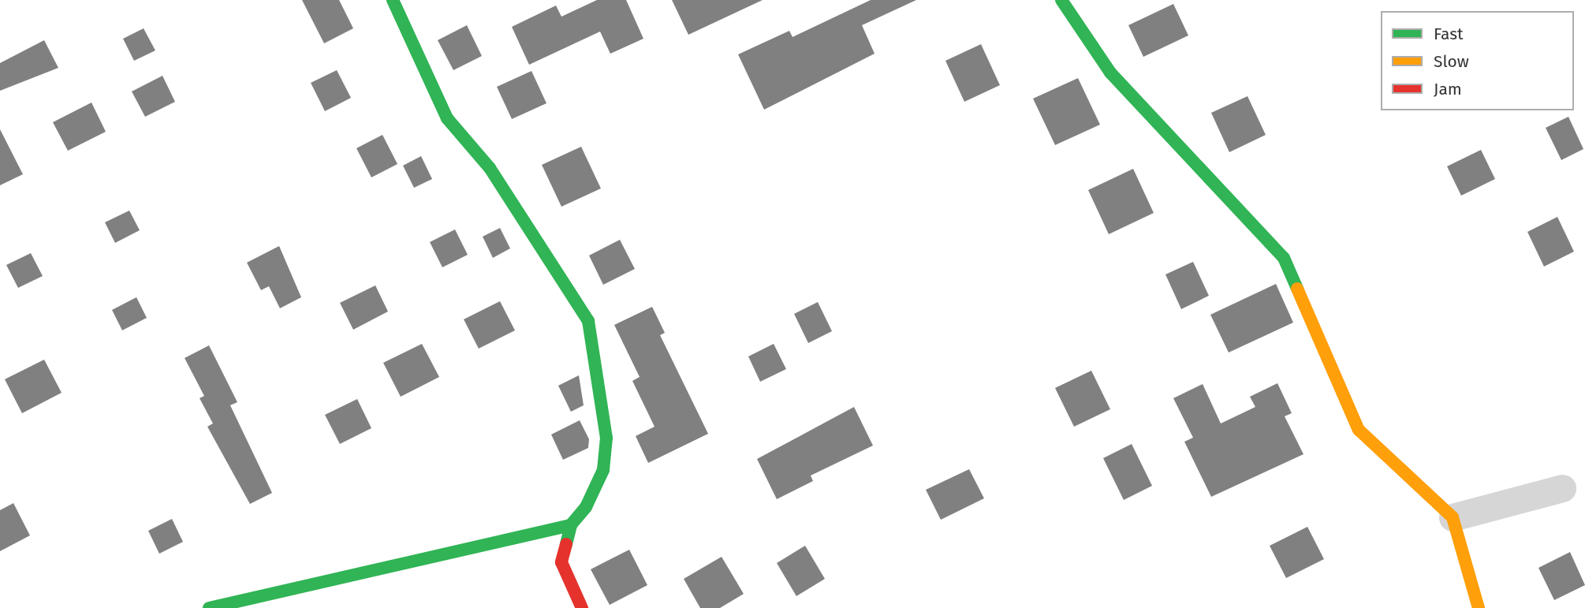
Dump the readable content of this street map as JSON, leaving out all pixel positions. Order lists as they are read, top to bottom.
{
  "legend": ["Fast", "Slow", "Jam"]
}
